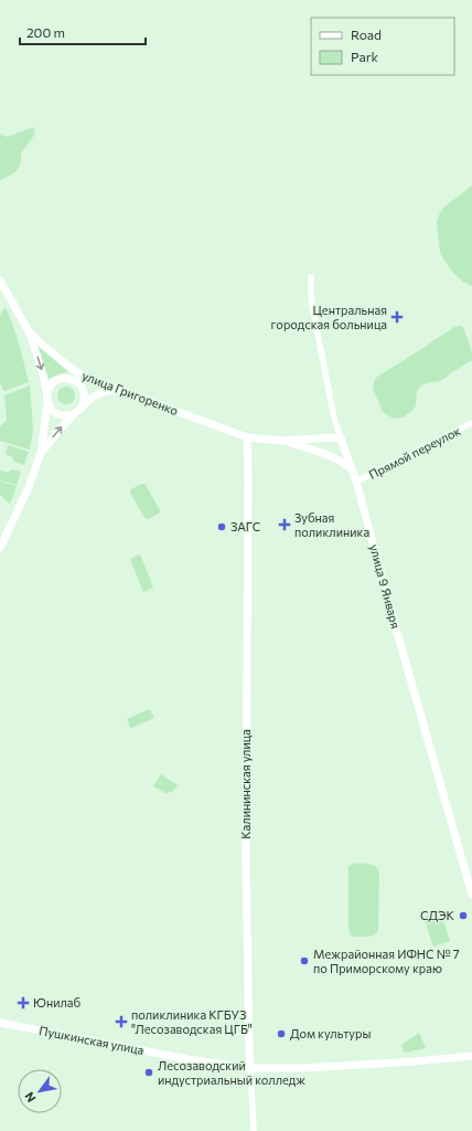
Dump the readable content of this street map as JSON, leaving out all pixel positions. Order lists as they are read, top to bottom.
{
  "streets": {
    "main road": [
      "улица Григоренко",
      "улица 9 Января",
      "Калининская улица",
      "Пушкинская улица"
    ],
    "street": ["Прямой переулок"]
  },
  "crossings": [
    ["улица Григоренко", "Калининская улица"],
    ["Прямой переулок", "улица 9 Января"],
    ["Калининская улица", "Пушкинская улица"]
  ],
  "places": {
    "health": [
      "Центральная городская больница",
      "Зубная поликлиника",
      "Юнилаб",
      "поликлиника КГБУЗ \"Лесозаводская ЦГБ\""
    ],
    "other": [
      "ЗАГС",
      "СДЭК",
      "Межрайонная ИФНС № 7 по Приморскому краю",
      "Дом культуры",
      "Лесозаводский индустриальный колледж"
    ]
  },
  "legend": ["Road", "Park"],
  "scale_bar": "200 m",
  "north": "bottom left"
}
